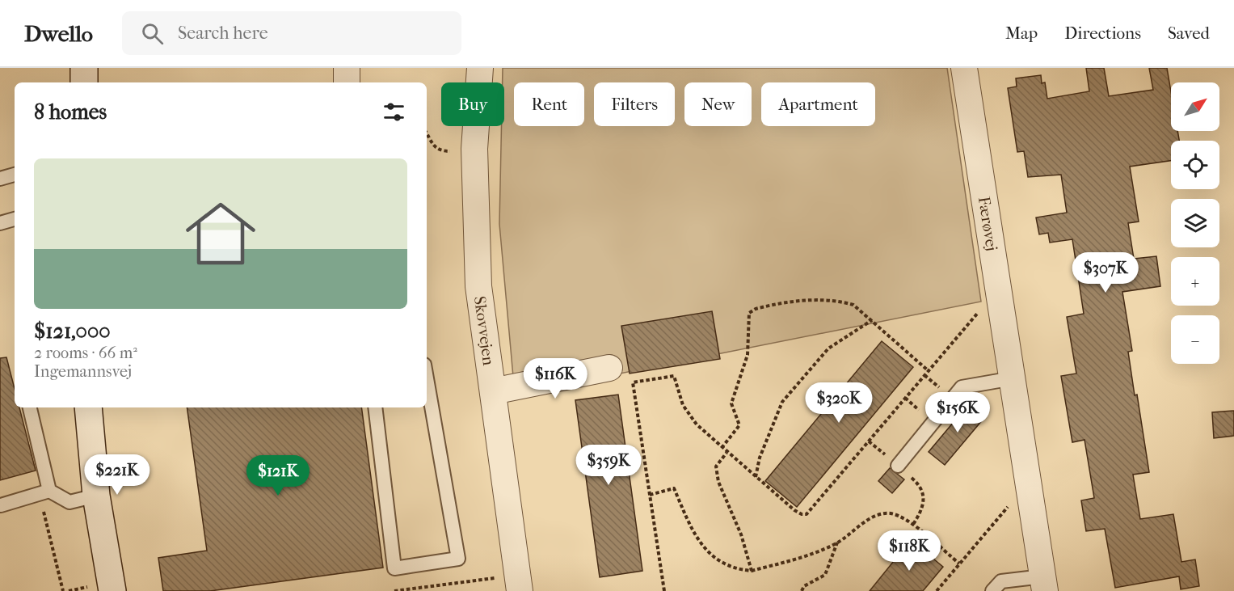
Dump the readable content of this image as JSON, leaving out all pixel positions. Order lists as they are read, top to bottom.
{
  "streets": {
    "street": ["Færøvej", "Skovvejen"]
  },
  "north": "top right",
  "page": {
    "header": "Dwello",
    "search": "Search here",
    "nav": ["Map", "Directions", "Saved"],
    "map_buttons": ["+", "−"],
    "chip": [
      "Buy",
      "Rent",
      "Filters",
      "New",
      "Apartment"
    ],
    "heading": "8 homes",
    "list": [
      {
        "name": "$121,000",
        "note": "2 rooms · 66 m² · Ingemannsvej"
      }
    ],
    "price": [
      "$307K",
      "$116K",
      "$320K",
      "$156K",
      "$359K",
      "$221K",
      "$121K",
      "$118K"
    ]
  }
}
